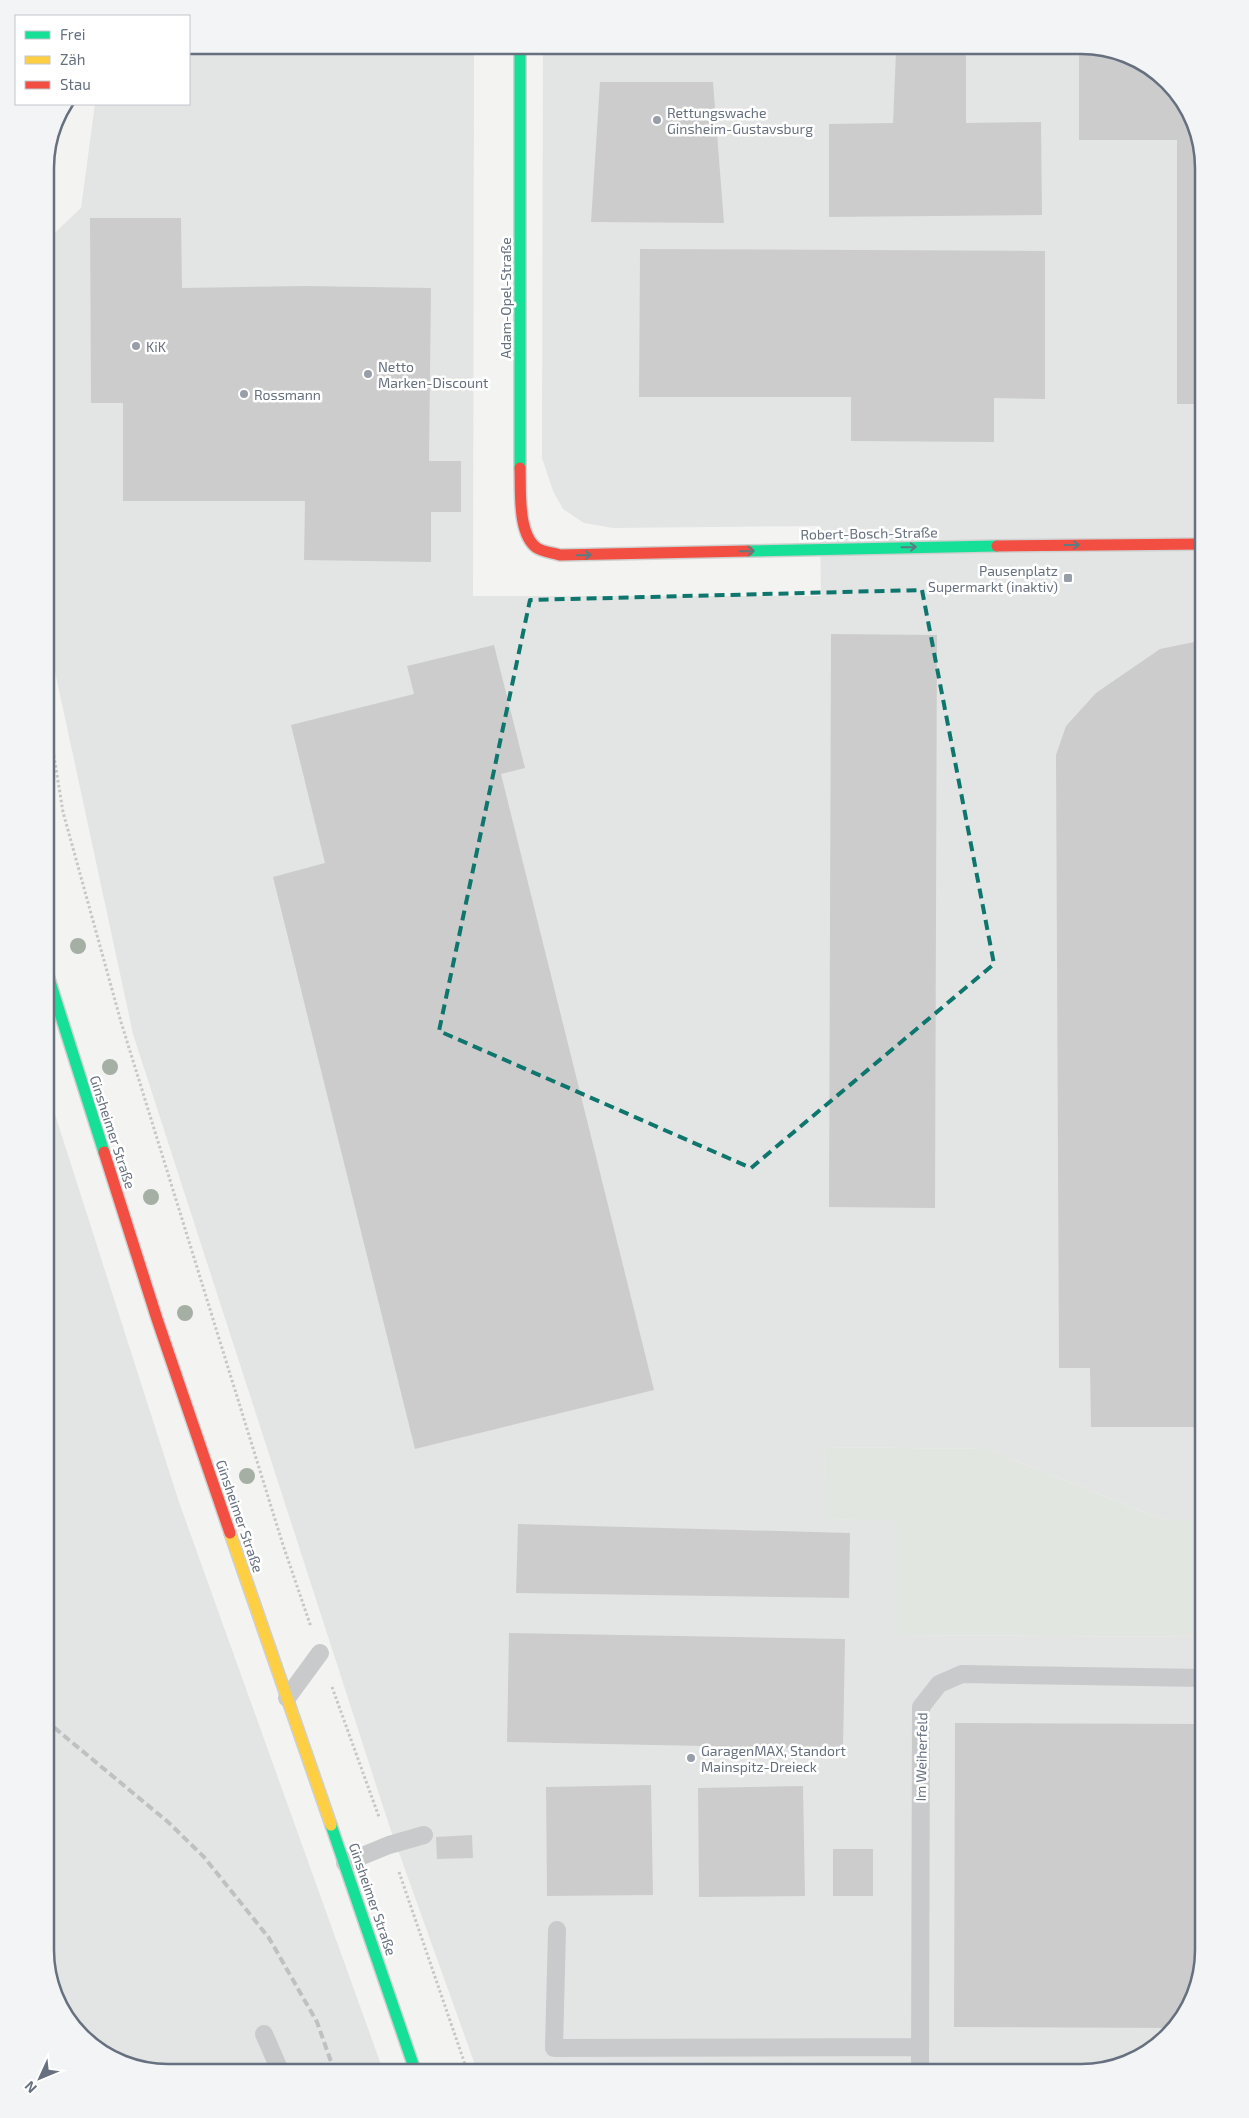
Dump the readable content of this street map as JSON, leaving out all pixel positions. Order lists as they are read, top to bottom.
{
  "streets": {
    "street": ["Adam-Opel-Straße", "Robert-Bosch-Straße", "Ginsheimer Straße"],
    "lane": ["Im Weiherfeld"]
  },
  "crossings": [
    ["Adam-Opel-Straße", "Robert-Bosch-Straße"]
  ],
  "one_way": ["Robert-Bosch-Straße"],
  "places": {
    "other": [
      "Rettungswache Ginsheim-Gustavsburg",
      "KiK",
      "Netto Marken-Discount",
      "Rossmann",
      "GaragenMAX, Standort Mainspitz-Dreieck"
    ],
    "transit": ["Pausenplatz Supermarkt (inaktiv)"]
  },
  "legend": ["Frei", "Zäh", "Stau"],
  "north": "bottom left"
}
